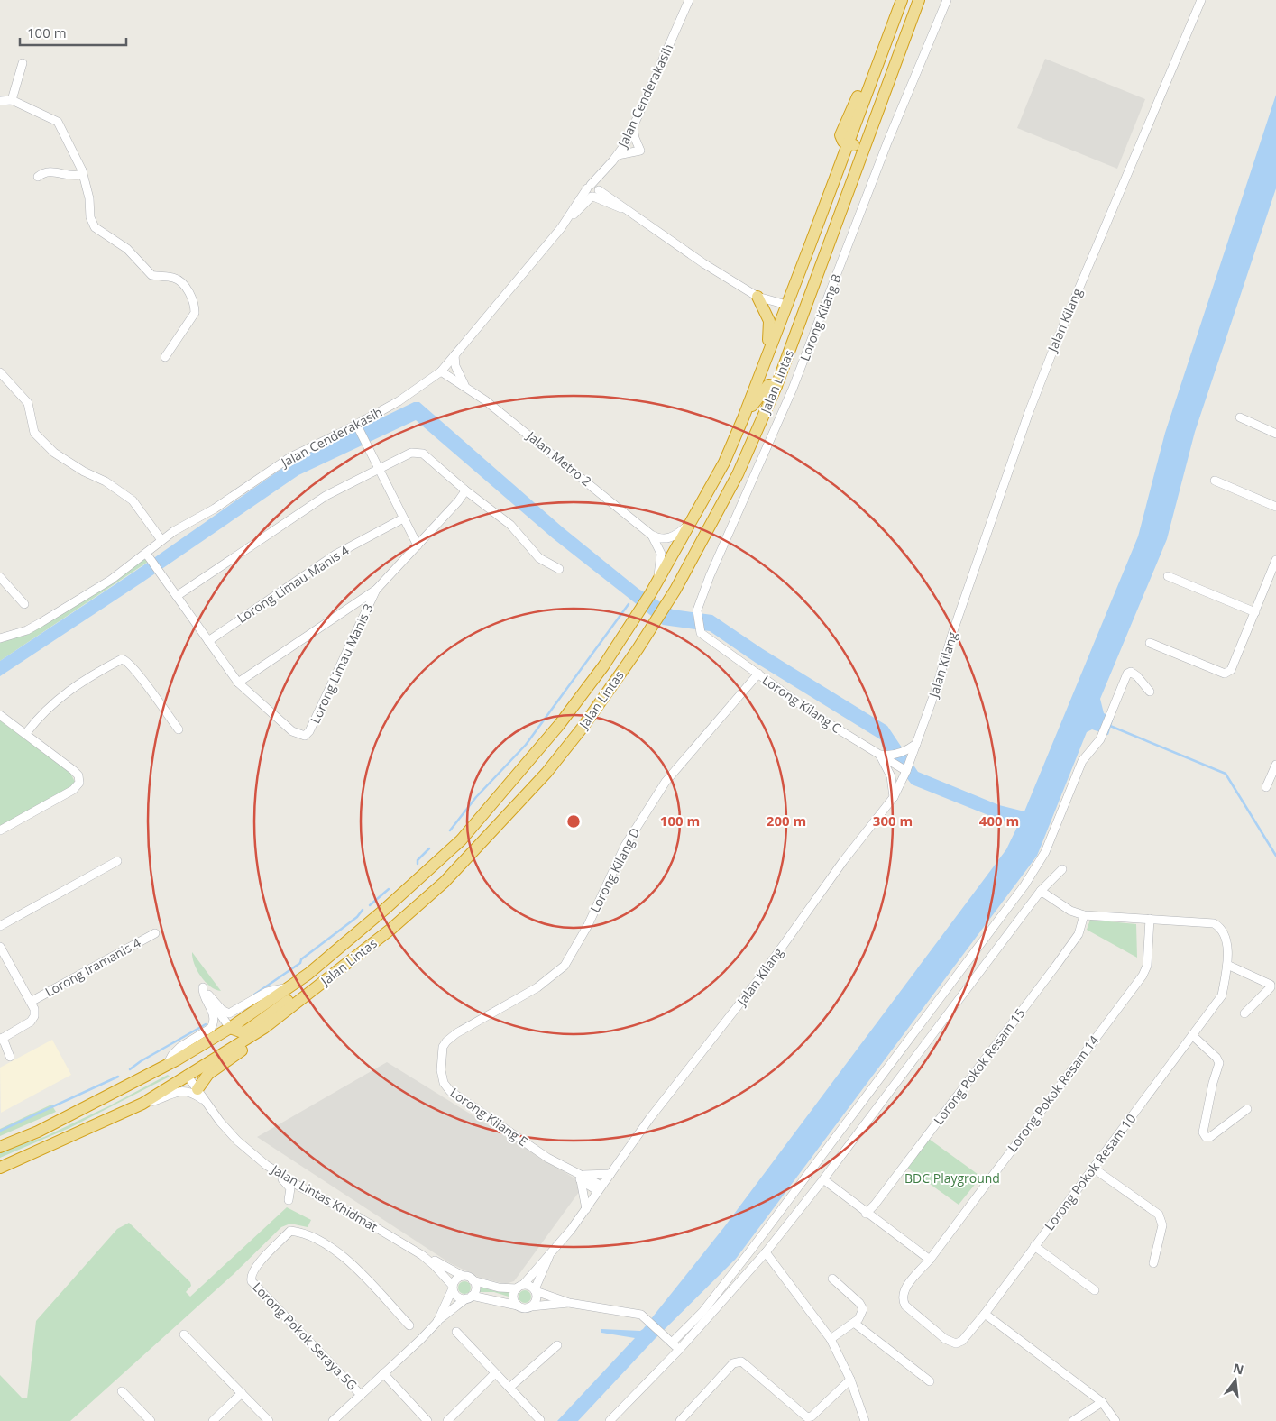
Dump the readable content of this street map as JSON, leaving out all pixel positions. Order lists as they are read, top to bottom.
{
  "streets": {
    "highway": ["Jalan Lintas"],
    "street": [
      "Jalan Cenderakasih",
      "Lorong Kilang B",
      "Jalan Kilang",
      "Jalan Metro 2",
      "Lorong Limau Manis 4",
      "Lorong Limau Manis 3",
      "Lorong Kilang C",
      "Lorong Kilang D",
      "Lorong Iramanis 4",
      "Lorong Pokok Resam 15",
      "Lorong Pokok Resam 14",
      "Lorong Kilang E",
      "Lorong Pokok Resam 10",
      "Jalan Lintas Khidmat",
      "Lorong Pokok Seraya 5G"
    ]
  },
  "crossings": [
    ["Jalan Cenderakasih", "Jalan Metro 2"],
    ["Lorong Kilang B", "Lorong Kilang C"],
    ["Jalan Kilang", "Lorong Kilang C"],
    ["Jalan Kilang", "Lorong Kilang E"],
    ["Jalan Lintas", "Jalan Metro 2"],
    ["Lorong Kilang C", "Lorong Kilang D"],
    ["Lorong Kilang D", "Lorong Kilang E"],
    ["Lorong Pokok Resam 14", "Lorong Pokok Resam 10"]
  ],
  "parks": ["BDC Playground"],
  "scale_bar": "100 m",
  "north": "top",
  "rings": [
    "100 m",
    "200 m",
    "300 m",
    "400 m"
  ]
}
